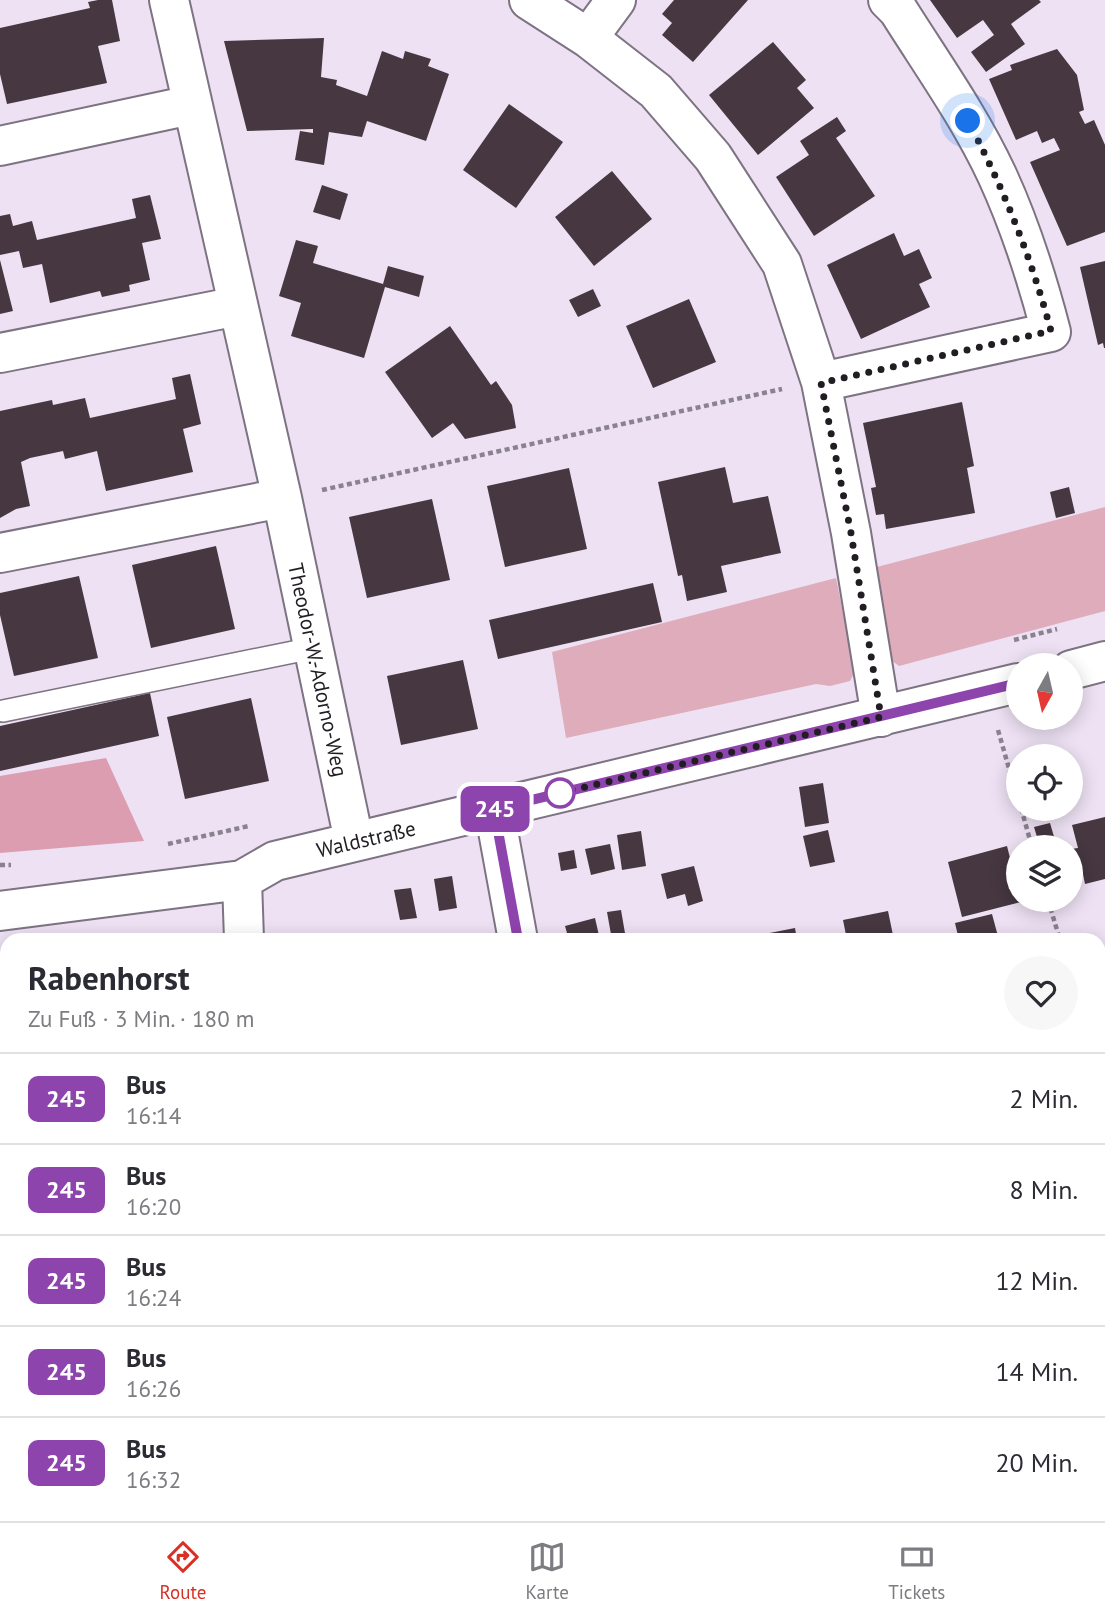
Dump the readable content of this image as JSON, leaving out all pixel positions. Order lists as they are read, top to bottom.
{
  "streets": {
    "street": ["Theodor-W.-Adorno-Weg", "Waldstraße"]
  },
  "crossings": [
    ["Theodor-W.-Adorno-Weg", "Waldstraße"]
  ],
  "lines": ["bus line 245"],
  "north": "bottom",
  "page": {
    "on_map": "245",
    "heading": ["Rabenhorst", "Zu Fuß · 3 Min. · 180 m"],
    "list": [
      {
        "mark": "245",
        "name": "Bus",
        "note": "16:14",
        "value": "2 Min."
      },
      {
        "mark": "245",
        "name": "Bus",
        "note": "16:20",
        "value": "8 Min."
      },
      {
        "mark": "245",
        "name": "Bus",
        "note": "16:24",
        "value": "12 Min."
      },
      {
        "mark": "245",
        "name": "Bus",
        "note": "16:26",
        "value": "14 Min."
      },
      {
        "mark": "245",
        "name": "Bus",
        "note": "16:32",
        "value": "20 Min."
      }
    ],
    "tabs": ["Route", "Karte", "Tickets"]
  }
}
